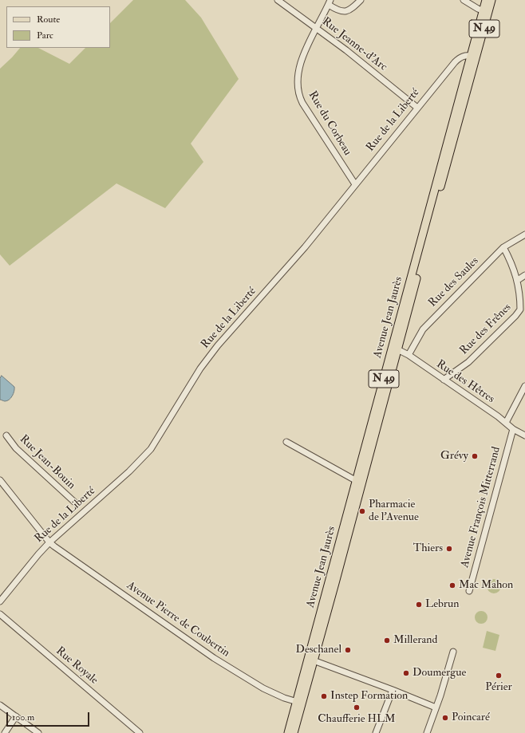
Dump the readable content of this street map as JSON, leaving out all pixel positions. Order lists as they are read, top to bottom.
{
  "streets": {
    "main road": ["N 49", "Avenue Jean Jaurès"],
    "street": [
      "Rue Jeanne-d'Arc",
      "Rue de la Liberté",
      "Rue du Corbeau",
      "Rue des Saules",
      "Rue des Frênes",
      "Rue des Hêtres",
      "Rue Jean-Bouin",
      "Avenue François Mitterrand",
      "Avenue Pierre de Coubertin",
      "Rue Royale"
    ]
  },
  "crossings": [
    ["Rue Jeanne-d'Arc", "Rue de la Liberté"],
    ["Rue Jeanne-d'Arc", "Rue du Corbeau"],
    ["Rue de la Liberté", "Rue du Corbeau"],
    ["Rue de la Liberté", "Avenue Jean Jaurès"],
    ["Rue de la Liberté", "Avenue Pierre de Coubertin"],
    ["Rue des Saules", "Rue des Frênes"],
    ["Rue des Saules", "Rue des Hêtres"],
    ["Avenue Jean Jaurès", "Rue des Hêtres"],
    ["Avenue Jean Jaurès", "Avenue Pierre de Coubertin"],
    ["Rue des Frênes", "Rue des Hêtres"],
    ["Rue des Hêtres", "Avenue François Mitterrand"]
  ],
  "places": [
    "Grévy",
    "Pharmacie de l'Avenue",
    "Thiers",
    "Mac Mahon",
    "Lebrun",
    "Millerand",
    "Deschanel",
    "Doumergue",
    "Périer",
    "Instep Formation",
    "Chaufferie HLM",
    "Poincaré"
  ],
  "legend": ["Route", "Parc"],
  "scale_bar": "100 m"
}
